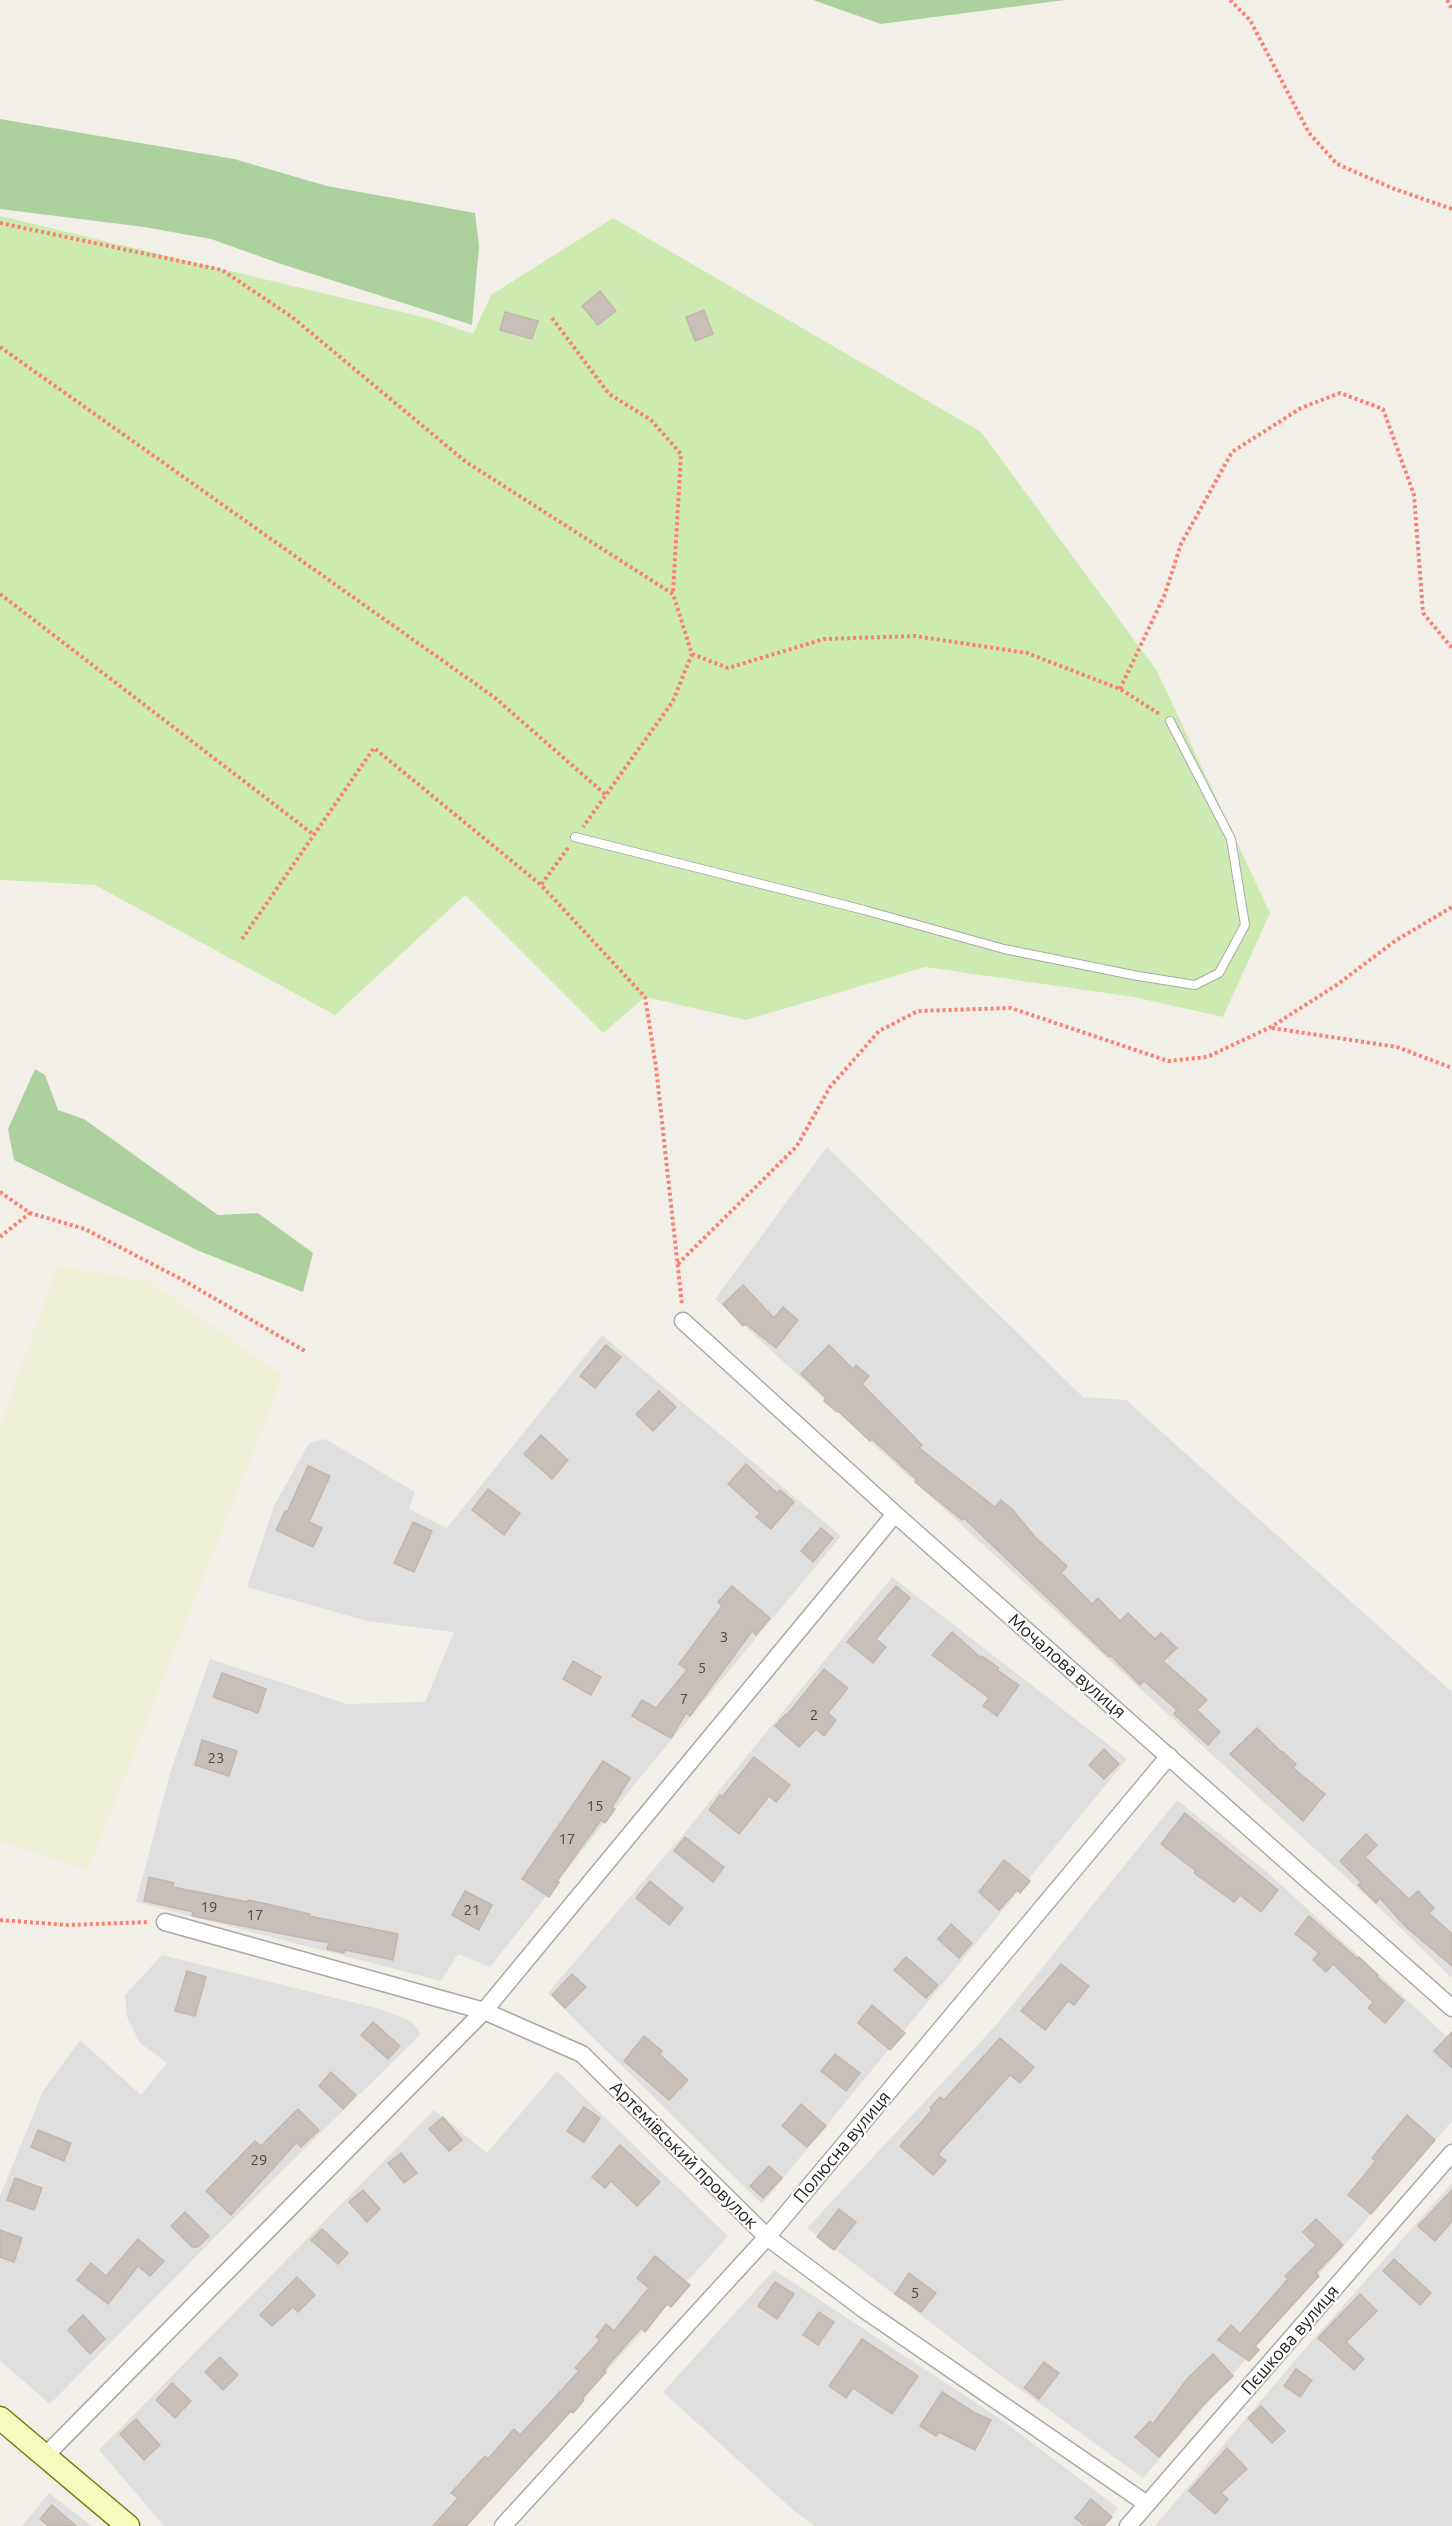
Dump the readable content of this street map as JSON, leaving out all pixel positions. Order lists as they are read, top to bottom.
{
  "streets": {
    "street": [
      "Мочалова вулиця",
      "Полюсна вулиця",
      "Артемівський провулок",
      "Пєшкова вулиця"
    ]
  },
  "crossings": [
    ["Мочалова вулиця", "Полюсна вулиця"],
    ["Полюсна вулиця", "Артемівський провулок"],
    ["Артемівський провулок", "Пєшкова вулиця"]
  ],
  "house_numbers": [
    "3",
    "5",
    "7",
    "2",
    "23",
    "15",
    "17",
    "19",
    "21",
    "17",
    "29",
    "5"
  ]
}
